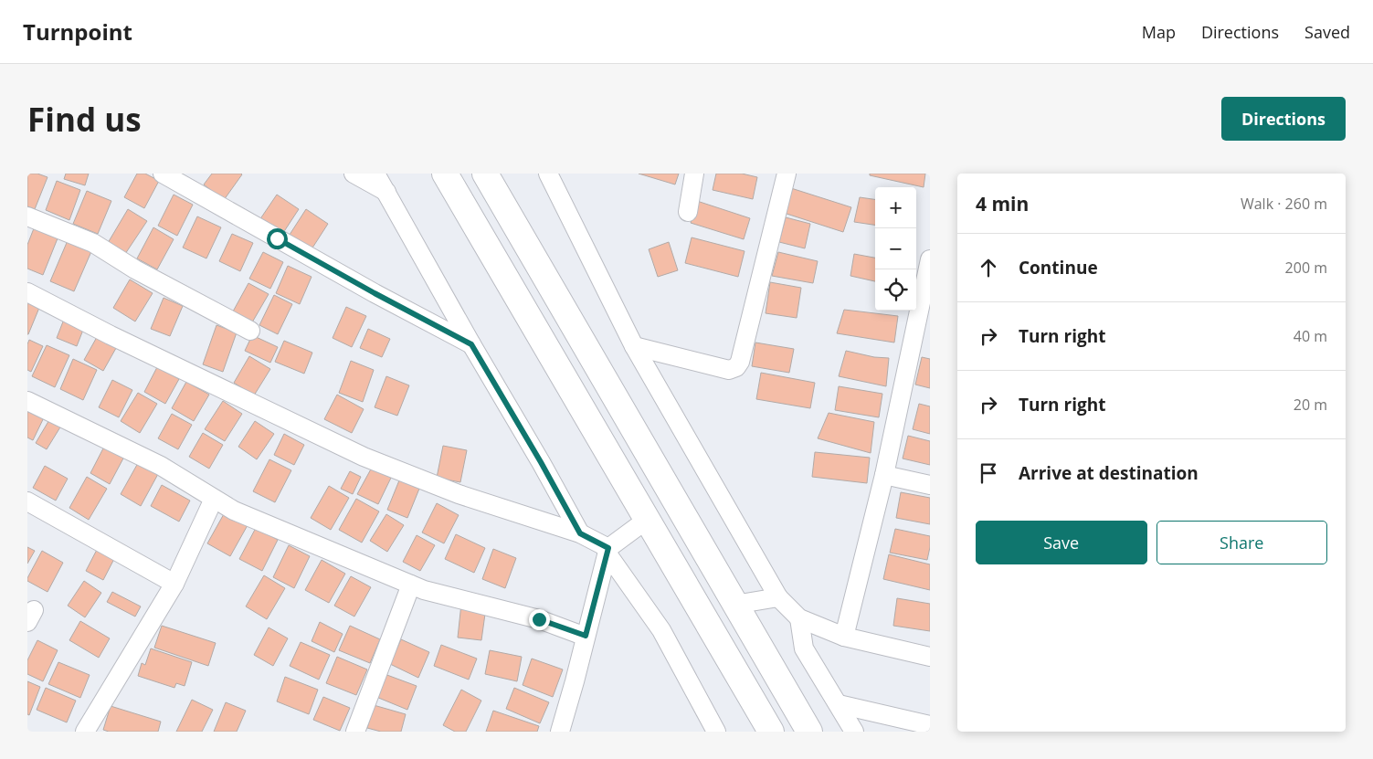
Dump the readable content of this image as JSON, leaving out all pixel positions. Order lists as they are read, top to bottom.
{
  "page": {
    "header": "Turnpoint",
    "nav": ["Map", "Directions", "Saved"],
    "buttons": [
      "Directions",
      ["Save", "Share"]
    ],
    "title": "Find us",
    "heading": ["4 min", "Walk · 260 m"],
    "map_buttons": ["+", "−"],
    "list": [
      ["Continue", "200 m"],
      ["Turn right", "40 m"],
      ["Turn right", "20 m"],
      "Arrive at destination"
    ]
  }
}
